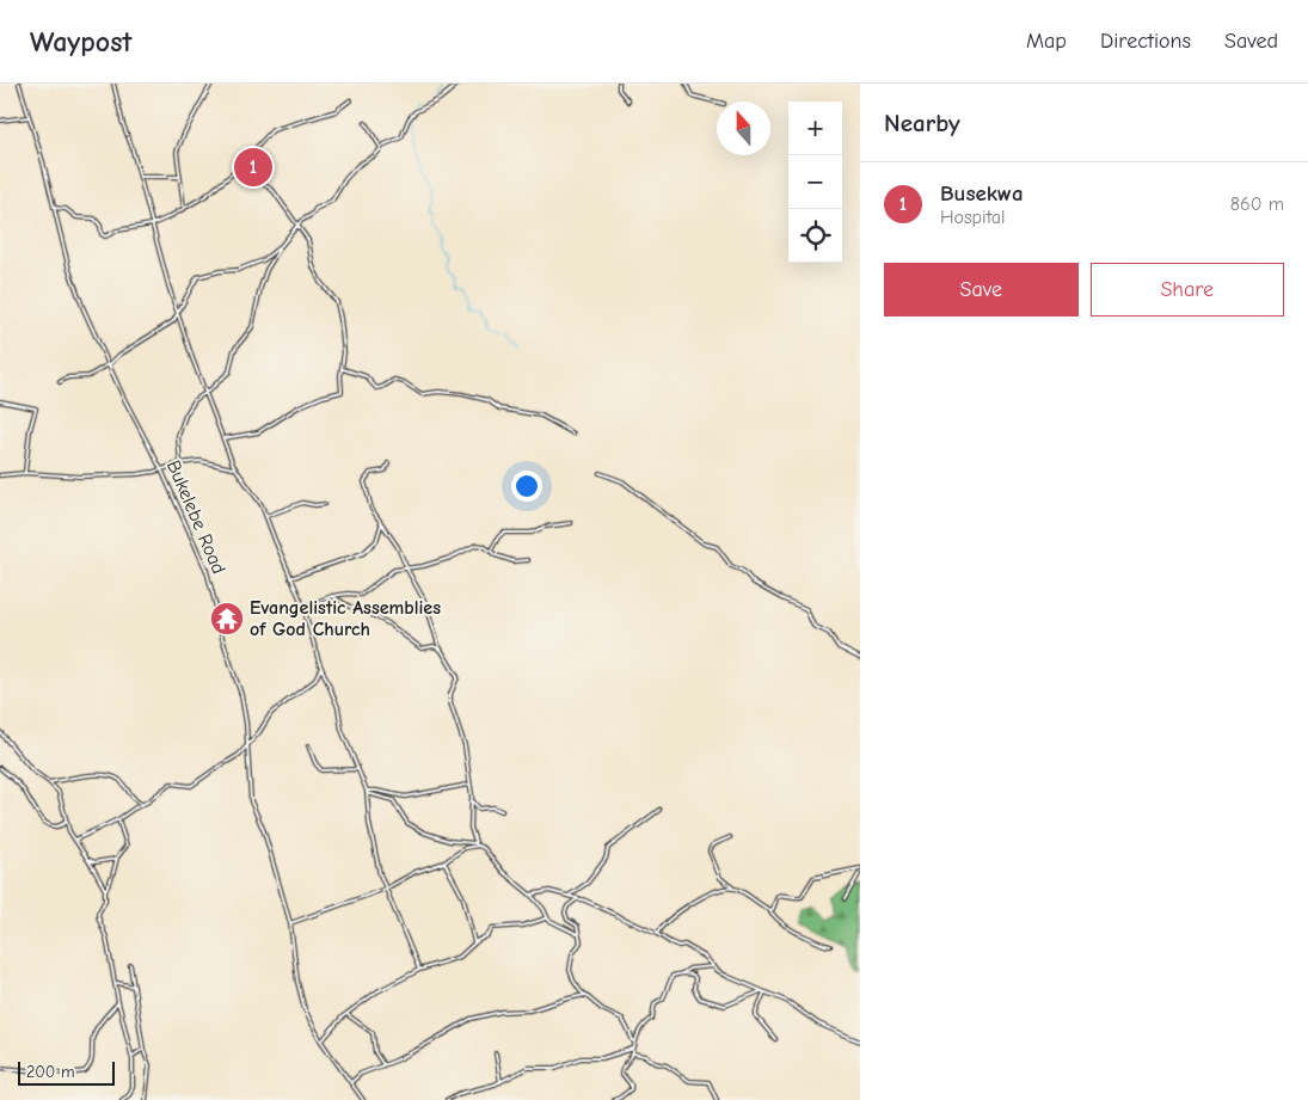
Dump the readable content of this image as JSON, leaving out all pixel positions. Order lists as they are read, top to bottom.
{
  "streets": {
    "street": ["Bukelebe Road"]
  },
  "places": {
    "temple": ["Evangelistic Assemblies of God Church"]
  },
  "scale_bar": "200 m",
  "north": "top",
  "page": {
    "header": "Waypost",
    "nav": ["Map", "Directions", "Saved"],
    "heading": "Nearby",
    "map_buttons": ["+", "−"],
    "pins": "1",
    "list": [
      {
        "mark": "1",
        "name": "Busekwa",
        "note": "Hospital",
        "value": "860 m"
      }
    ],
    "buttons": ["Save", "Share"],
    "scale": "200 m"
  }
}
